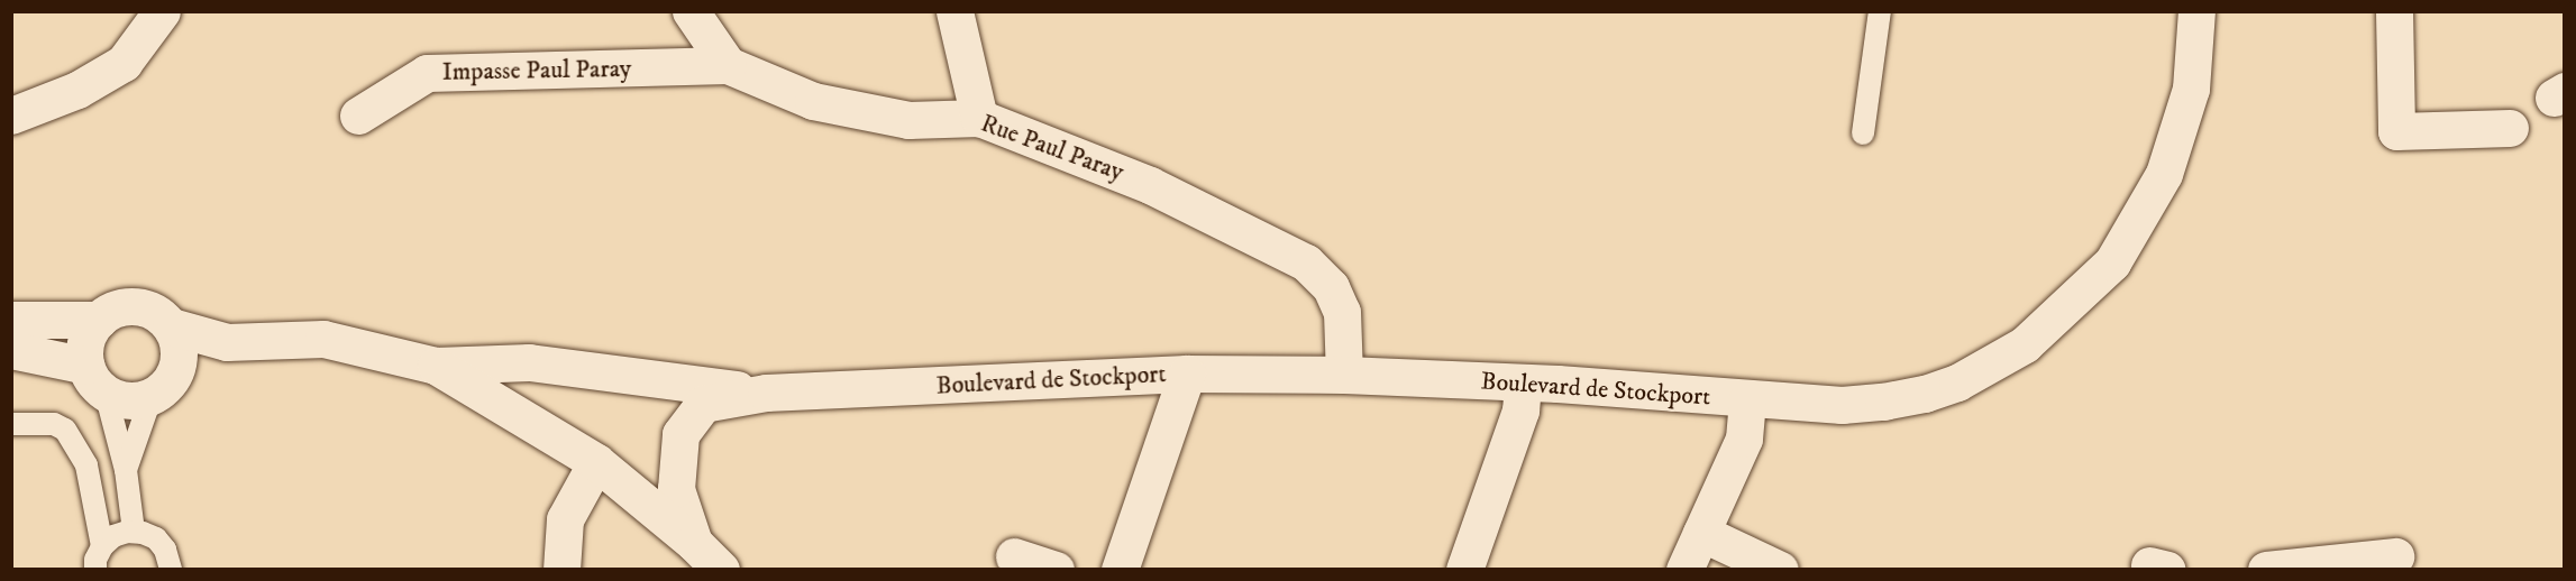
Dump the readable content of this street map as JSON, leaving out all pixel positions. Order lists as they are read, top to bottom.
{
  "streets": {
    "street": ["Impasse Paul Paray", "Rue Paul Paray", "Boulevard de Stockport"]
  },
  "crossings": [
    ["Impasse Paul Paray", "Rue Paul Paray"],
    ["Rue Paul Paray", "Boulevard de Stockport"]
  ]
}
